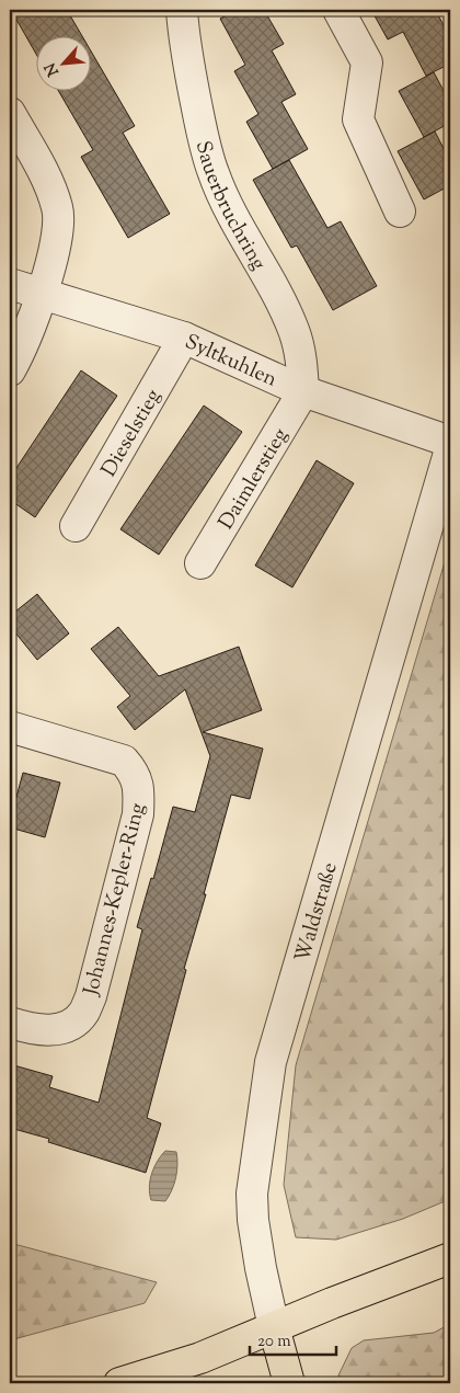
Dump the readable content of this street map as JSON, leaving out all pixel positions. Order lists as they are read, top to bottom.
{
  "streets": {
    "main road": ["Waldstraße"],
    "street": [
      "Sauerbruchring",
      "Syltkuhlen",
      "Dieselstieg",
      "Daimlerstieg",
      "Johannes-Kepler-Ring"
    ]
  },
  "crossings": [
    ["Sauerbruchring", "Syltkuhlen"],
    ["Sauerbruchring", "Daimlerstieg"],
    ["Syltkuhlen", "Dieselstieg"],
    ["Syltkuhlen", "Daimlerstieg"]
  ],
  "scale_bar": "20 m",
  "north": "bottom left"
}
